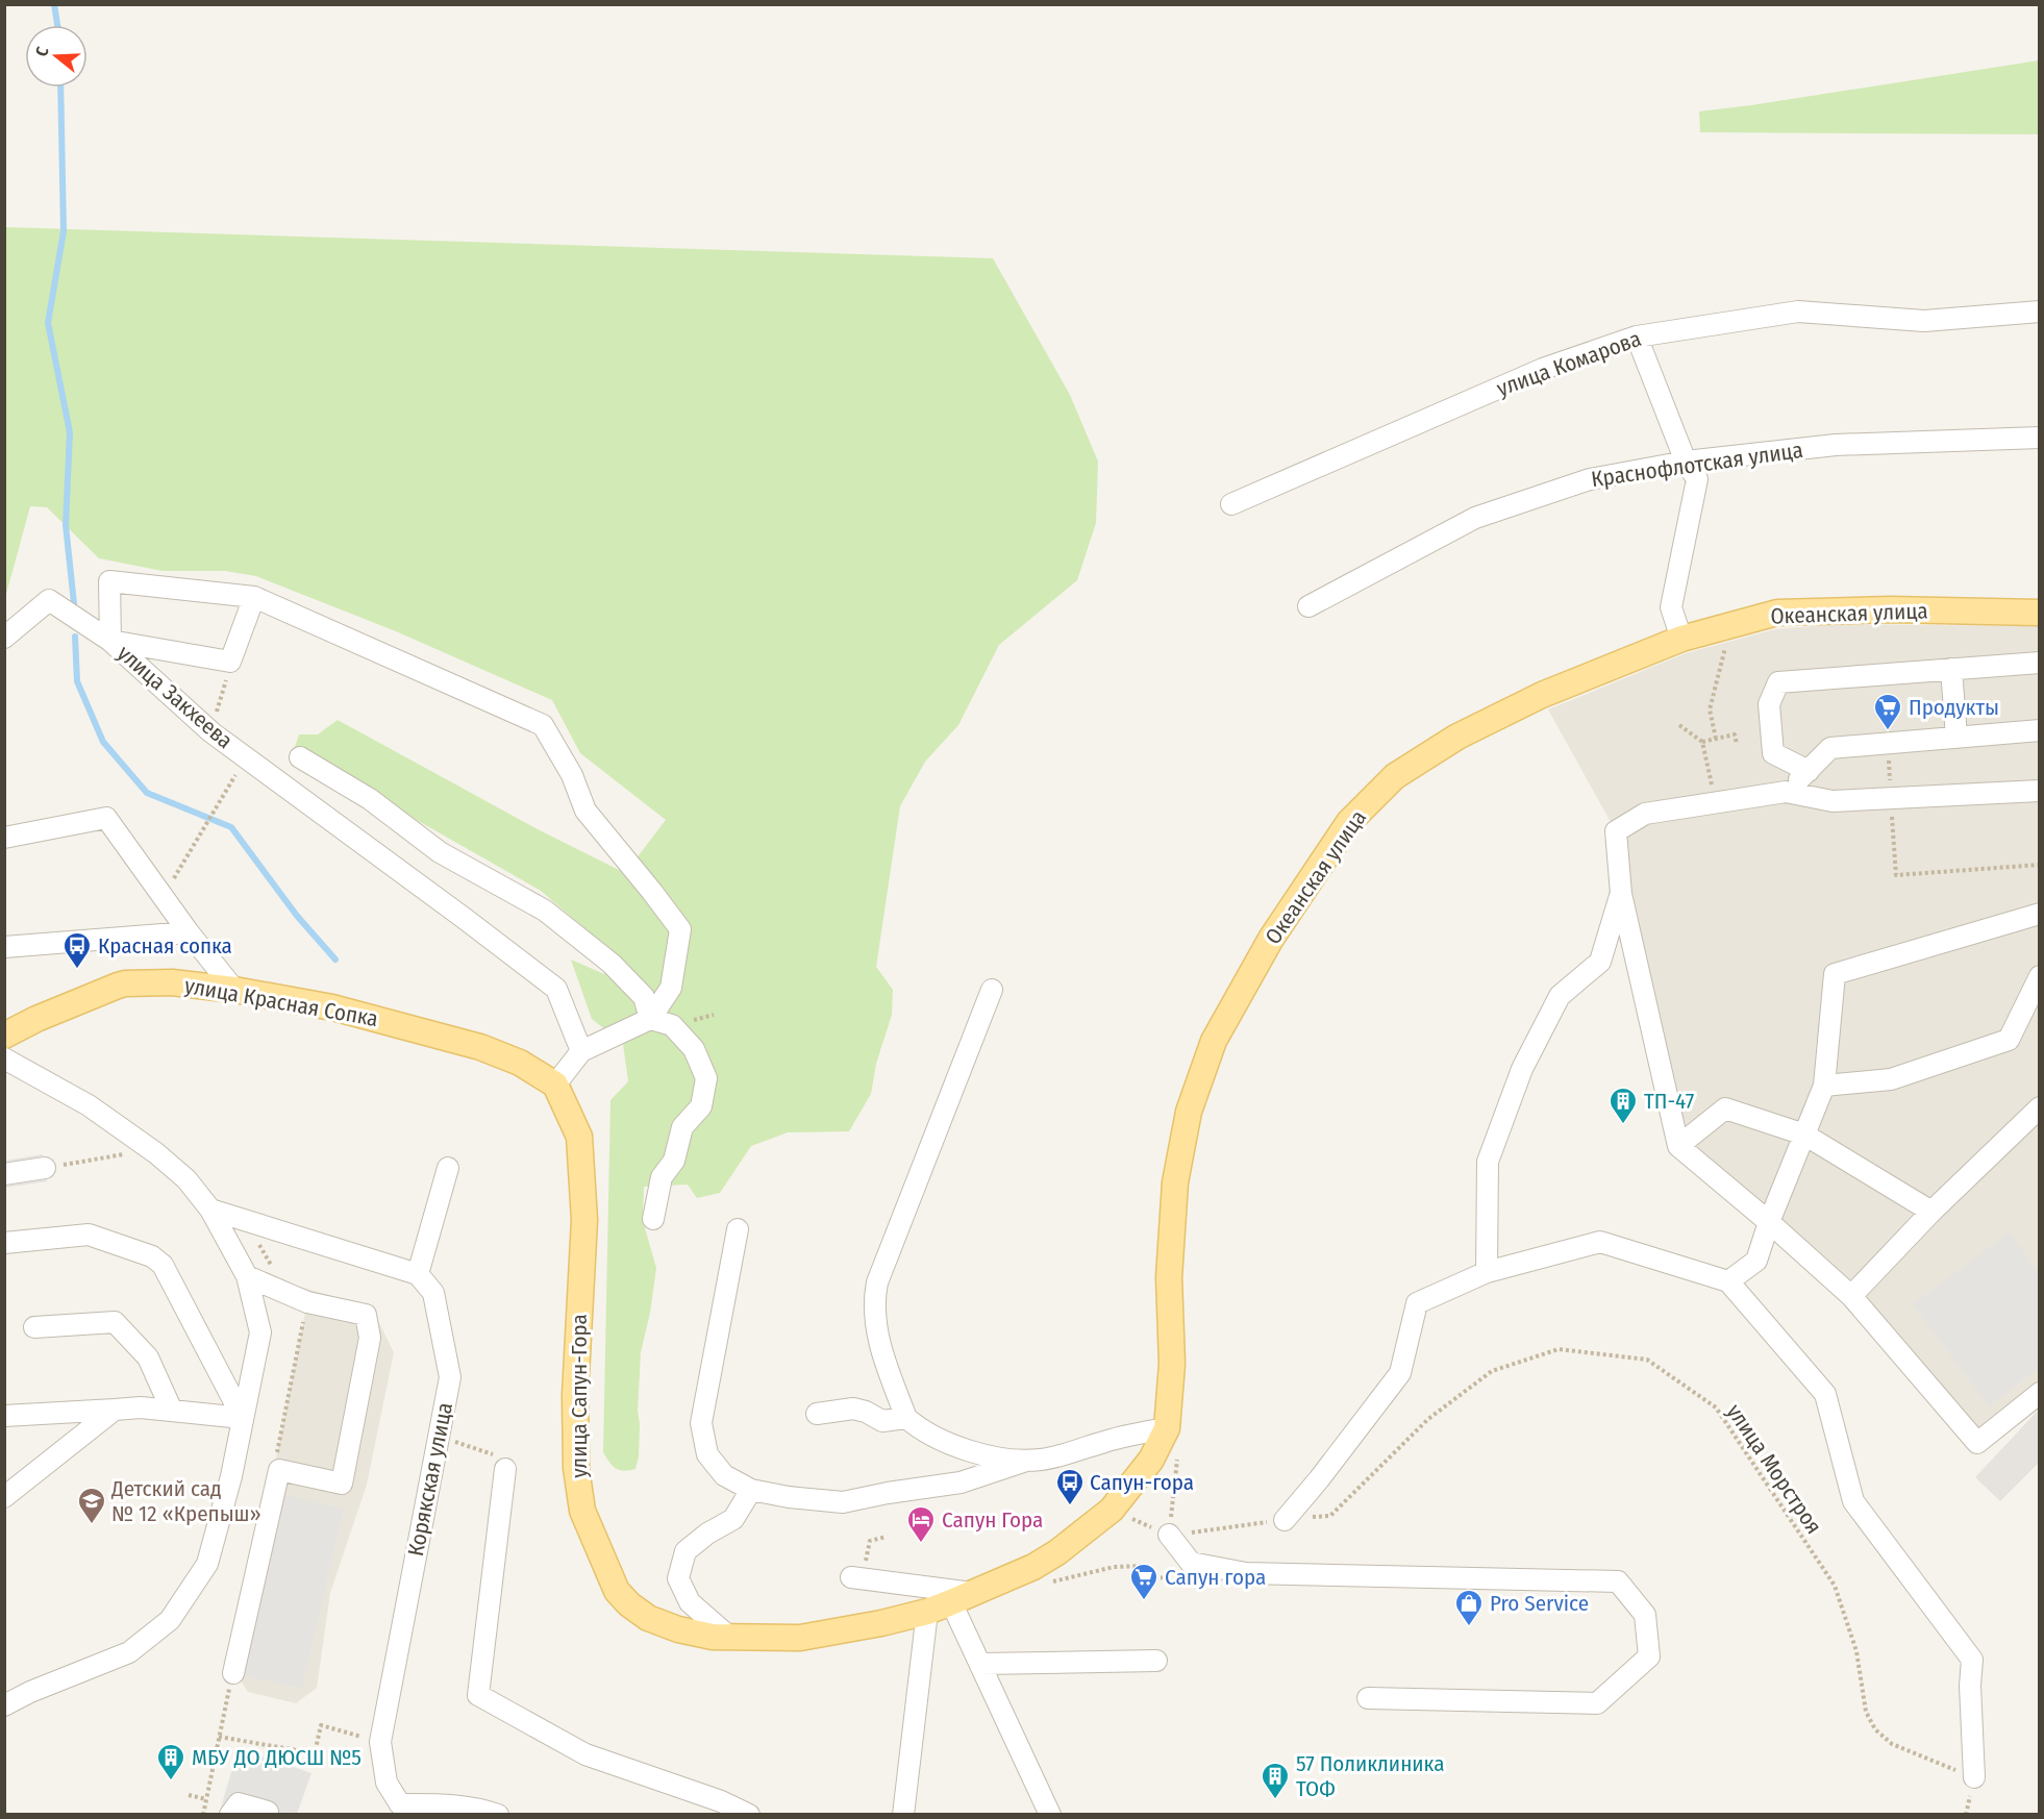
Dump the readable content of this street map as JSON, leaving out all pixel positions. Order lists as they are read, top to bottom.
{
  "streets": {
    "main road": ["Океанская улица", "улица Красная Сопка", "улица Сапун-Гора"],
    "street": [
      "улица Комарова",
      "Краснофлотская улица",
      "улица Закхеева",
      "Корякская улица"
    ],
    "path": ["улица Морстроя"]
  },
  "crossings": [
    ["Океанская улица", "улица Сапун-Гора"],
    ["улица Красная Сопка", "улица Сапун-Гора"]
  ],
  "places": {
    "supermarket": ["Продукты", "Сапун гора"],
    "bus stop": ["Красная сопка", "Сапун-гора"],
    "building": ["ТП-47", "МБУ ДО ДЮСШ №5", "57 Поликлиника ТОФ"],
    "school or university": ["Детский сад № 12 «Крепыш»"],
    "hotel": ["Сапун Гора"],
    "shop": ["Pro Service"]
  },
  "north": "left"
}
